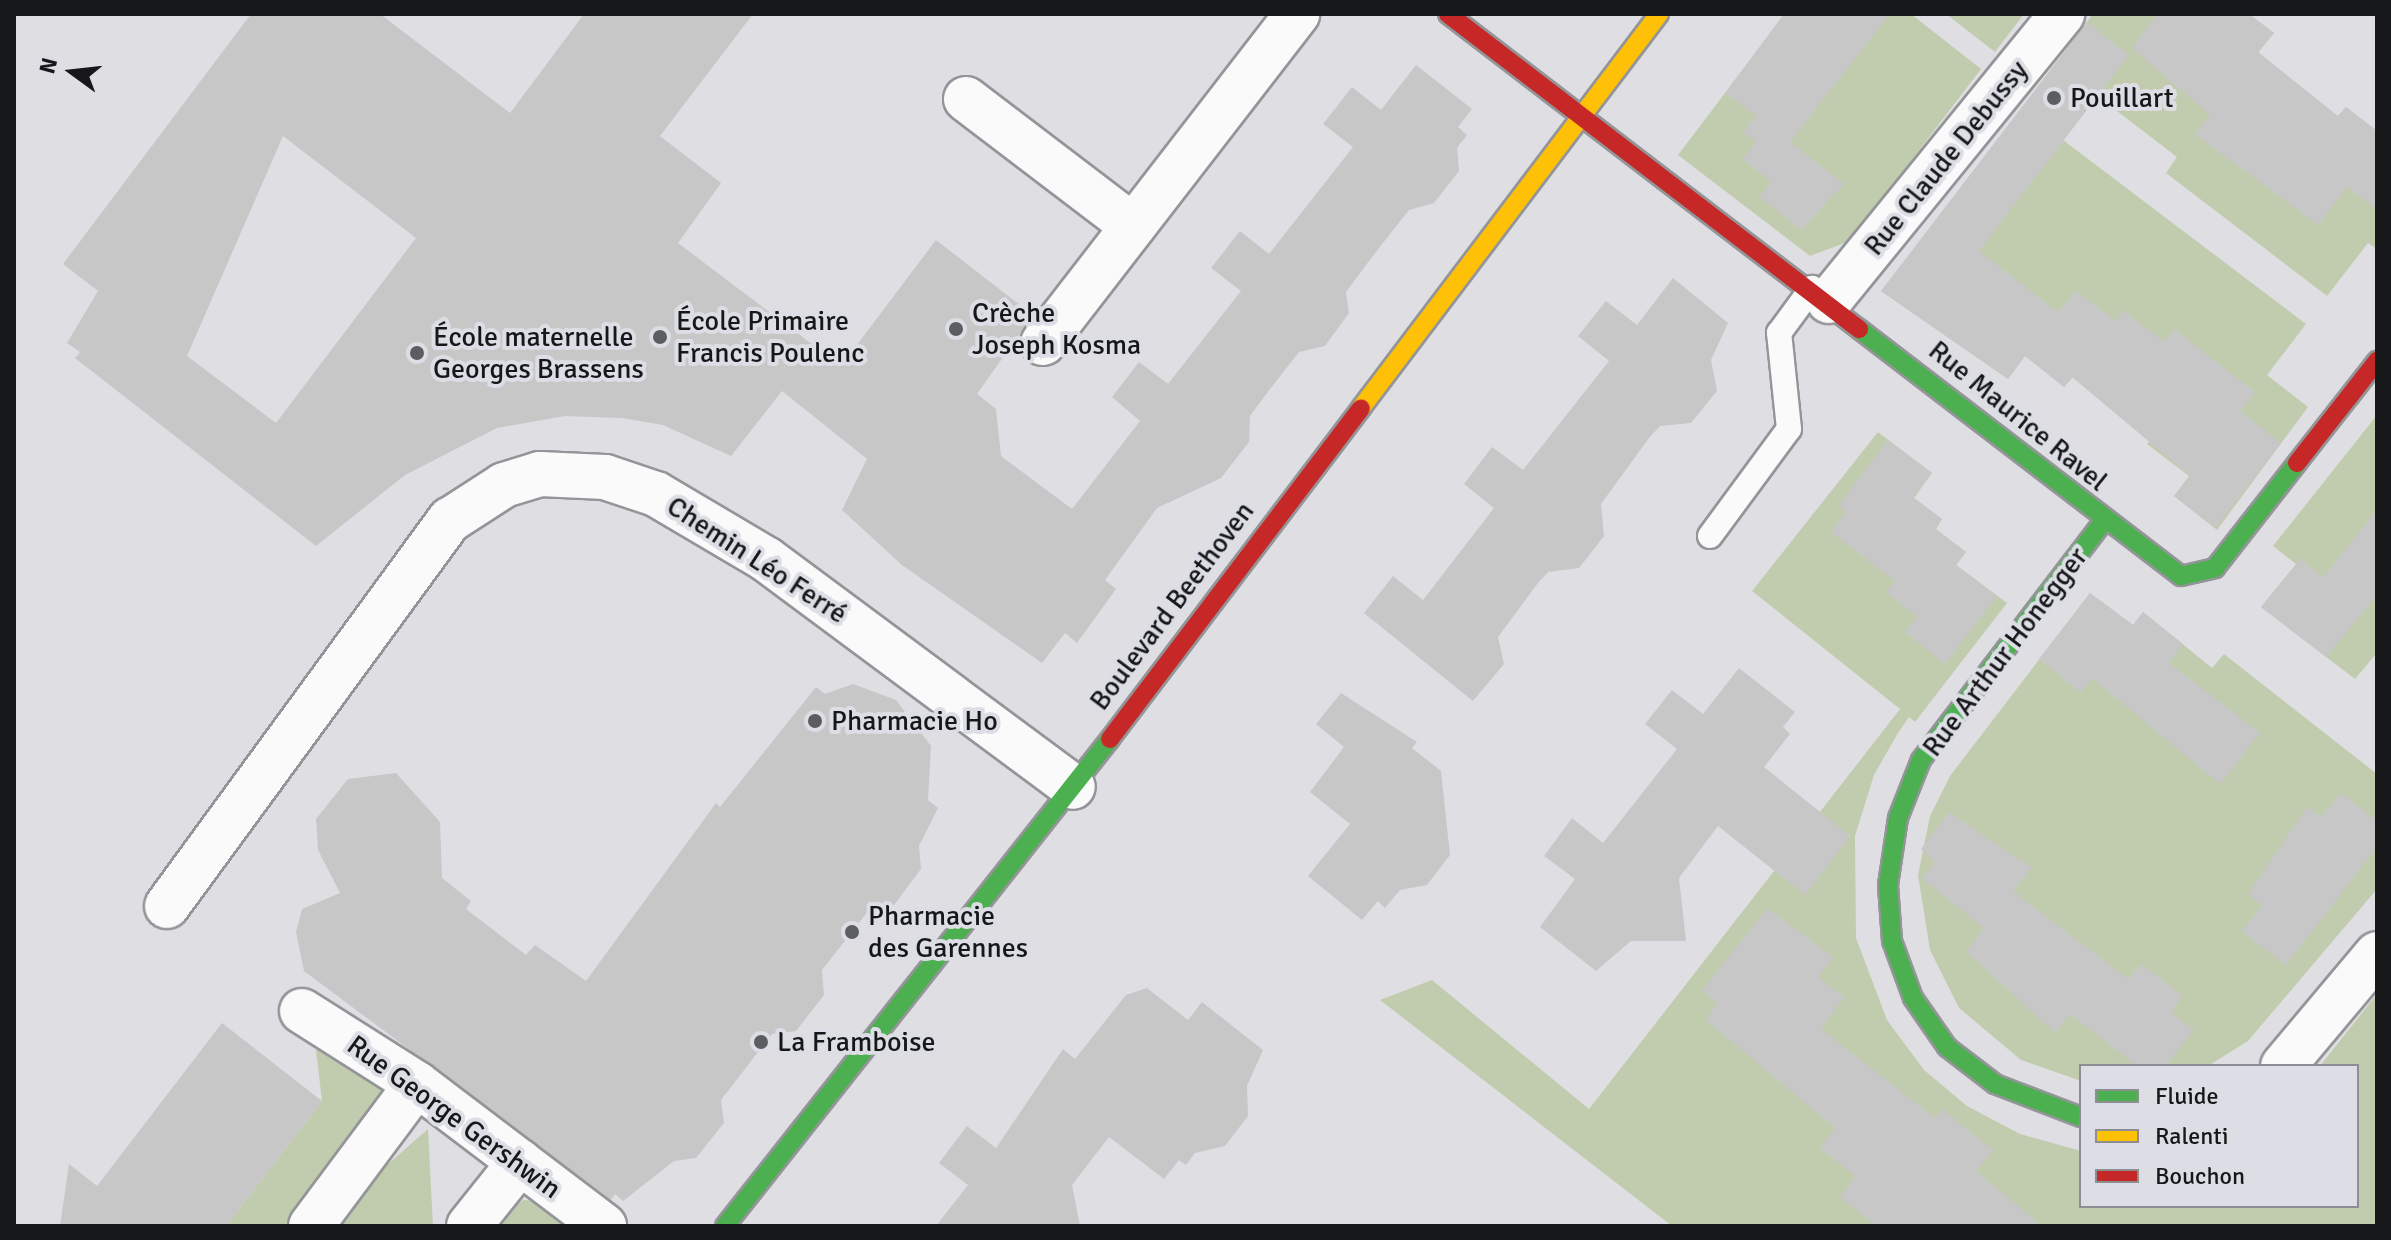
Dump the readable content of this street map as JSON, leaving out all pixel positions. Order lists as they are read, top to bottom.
{
  "streets": {
    "street": [
      "Rue Claude Debussy",
      "Rue Maurice Ravel",
      "Chemin Léo Ferré",
      "Boulevard Beethoven",
      "Rue Arthur Honegger",
      "Rue George Gershwin"
    ]
  },
  "crossings": [
    ["Rue Claude Debussy", "Rue Maurice Ravel"],
    ["Rue Maurice Ravel", "Boulevard Beethoven"],
    ["Rue Maurice Ravel", "Rue Arthur Honegger"],
    ["Chemin Léo Ferré", "Boulevard Beethoven"]
  ],
  "places": [
    "Pouillart",
    "Crèche Joseph Kosma",
    "École Primaire Francis Poulenc",
    "École maternelle Georges Brassens",
    "Pharmacie Ho",
    "Pharmacie des Garennes",
    "La Framboise"
  ],
  "legend": ["Fluide", "Ralenti", "Bouchon"],
  "north": "left"
}
